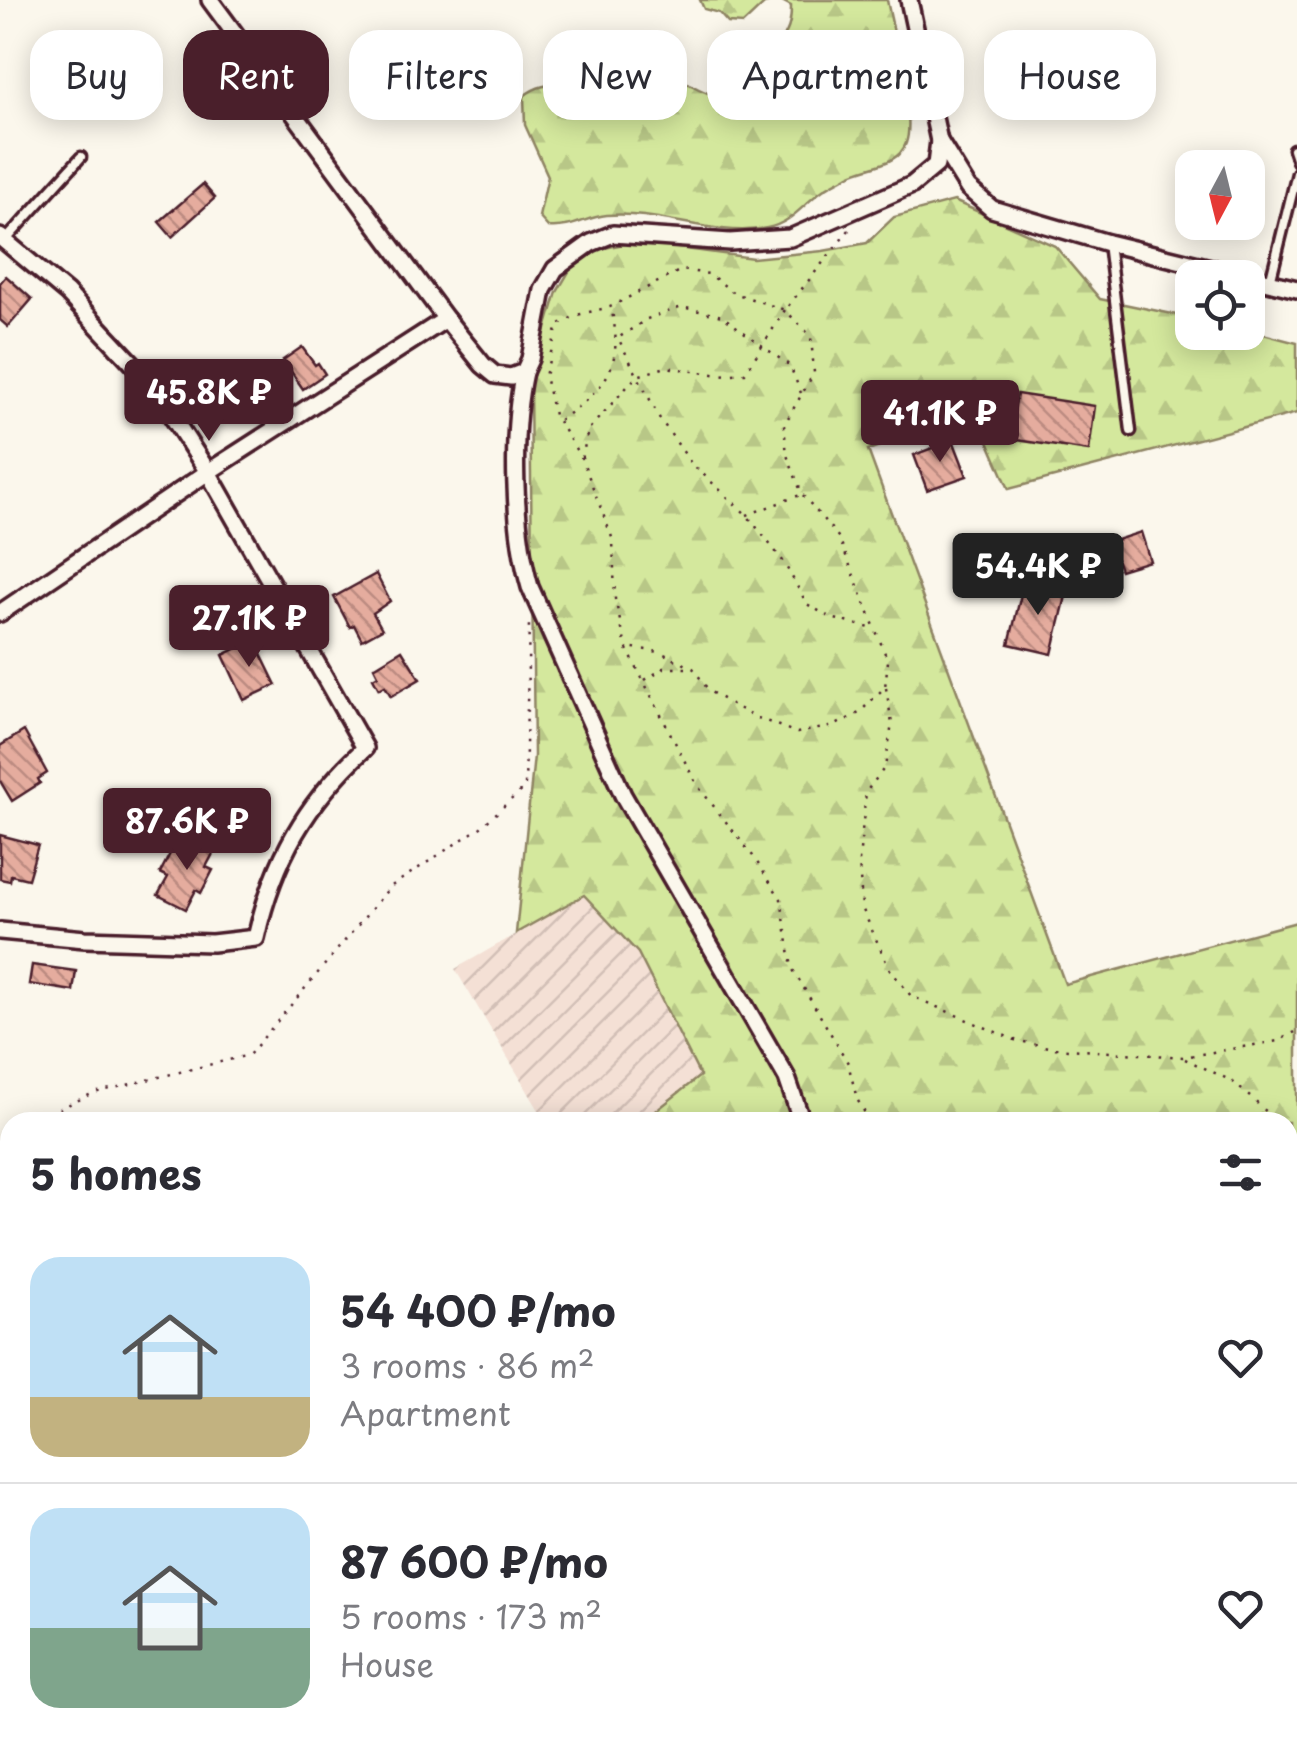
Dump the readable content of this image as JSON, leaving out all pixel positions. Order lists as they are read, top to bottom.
{
  "north": "bottom",
  "page": {
    "chip": [
      "Buy",
      "Rent",
      "Filters",
      "New",
      "Apartment",
      "House"
    ],
    "price": [
      "45.8K ₽",
      "41.1K ₽",
      "54.4K ₽",
      "27.1K ₽",
      "87.6K ₽"
    ],
    "heading": "5 homes",
    "list": [
      {
        "name": "54 400 ₽/mo",
        "note": "3 rooms · 86 m² · Apartment"
      },
      {
        "name": "87 600 ₽/mo",
        "note": "5 rooms · 173 m² · House"
      }
    ]
  }
}
